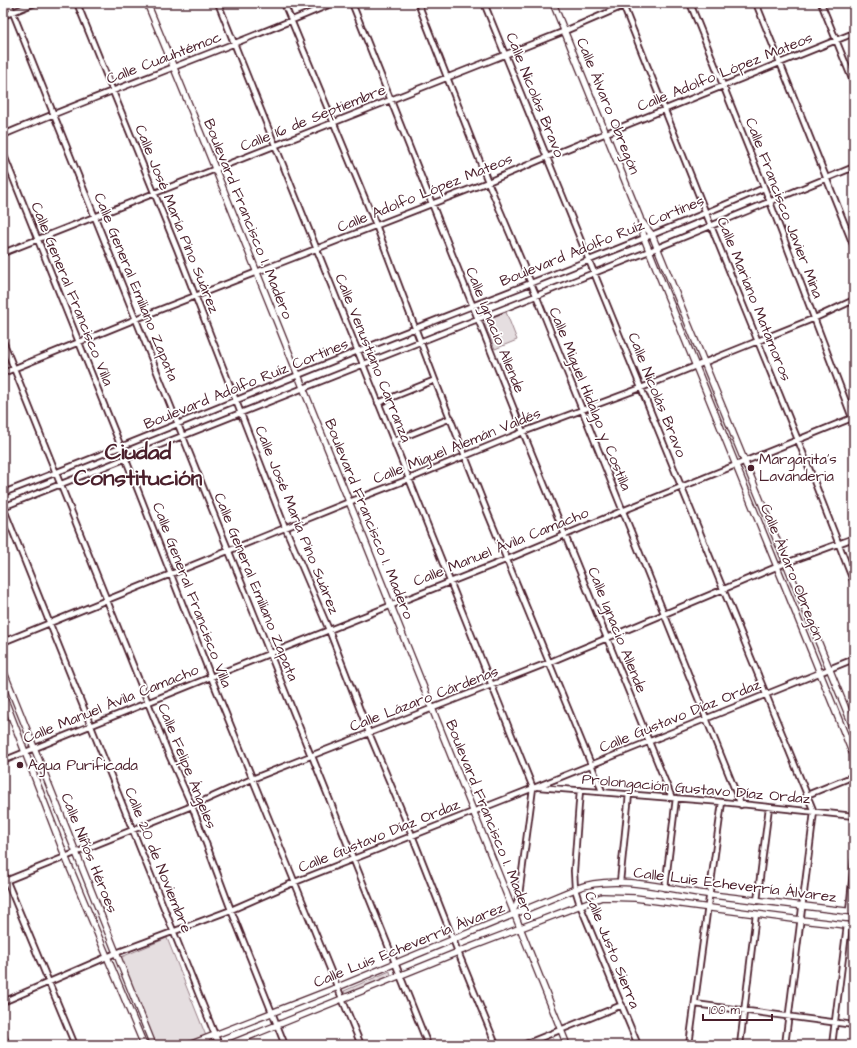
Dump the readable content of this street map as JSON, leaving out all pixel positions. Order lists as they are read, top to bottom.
{
  "streets": {
    "street": [
      "Calle Cuauhtémoc",
      "Calle Adolfo López Mateos",
      "Calle Nicolás Bravo",
      "Calle Álvaro Obregón",
      "Calle 16 de Septiembre",
      "Calle Francisco Javier Mina",
      "Calle José María Pino Suárez",
      "Boulevard Francisco I. Madero",
      "Boulevard Adolfo Ruíz Cortines",
      "Calle General Emiliano Zapata",
      "Calle General Francisco Villa",
      "Calle Mariano Matamoros",
      "Calle Ignacio Allende",
      "Calle Venustiano Carranza",
      "Calle Miguel Hidalgo y Costilla",
      "Calle Miguel Alemán Valdés",
      "Calle Manuel Ávila Camacho",
      "Calle Lázaro Cárdenas",
      "Calle Gustavo Díaz Ordaz",
      "Calle Felipe Ángeles",
      "Prolongación Gustavo Díaz Ordaz",
      "Calle Niños Héroes",
      "Calle 20 de Noviembre",
      "Calle Luis Echeverría Álvarez",
      "Calle Justo Sierra"
    ]
  },
  "crossings": [
    ["Calle Cuauhtémoc", "Calle José María Pino Suárez"],
    ["Calle Cuauhtémoc", "Boulevard Francisco I. Madero"],
    ["Calle Cuauhtémoc", "Calle General Emiliano Zapata"],
    ["Calle Cuauhtémoc", "Calle Venustiano Carranza"],
    ["Calle Adolfo López Mateos", "Calle Nicolás Bravo"],
    ["Calle Adolfo López Mateos", "Calle Álvaro Obregón"],
    ["Calle Adolfo López Mateos", "Calle Francisco Javier Mina"],
    ["Calle Adolfo López Mateos", "Calle José María Pino Suárez"],
    ["Calle Adolfo López Mateos", "Boulevard Francisco I. Madero"],
    ["Calle Adolfo López Mateos", "Calle General Emiliano Zapata"],
    ["Calle Adolfo López Mateos", "Calle General Francisco Villa"],
    ["Calle Adolfo López Mateos", "Calle Mariano Matamoros"],
    ["Calle Adolfo López Mateos", "Calle Ignacio Allende"],
    ["Calle Adolfo López Mateos", "Calle Venustiano Carranza"],
    ["Calle Adolfo López Mateos", "Calle Miguel Hidalgo y Costilla"],
    ["Calle Adolfo López Mateos", "Calle Felipe Ángeles"],
    ["Calle Nicolás Bravo", "Calle 16 de Septiembre"],
    ["Calle Nicolás Bravo", "Boulevard Adolfo Ruíz Cortines"],
    ["Calle Nicolás Bravo", "Calle Miguel Alemán Valdés"],
    ["Calle Nicolás Bravo", "Calle Manuel Ávila Camacho"],
    ["Calle Nicolás Bravo", "Calle Lázaro Cárdenas"],
    ["Calle Nicolás Bravo", "Calle Gustavo Díaz Ordaz"],
    ["Calle Nicolás Bravo", "Prolongación Gustavo Díaz Ordaz"],
    ["Calle Álvaro Obregón", "Calle 16 de Septiembre"],
    ["Calle Álvaro Obregón", "Boulevard Adolfo Ruíz Cortines"],
    ["Calle Álvaro Obregón", "Calle Miguel Alemán Valdés"],
    ["Calle Álvaro Obregón", "Calle Manuel Ávila Camacho"],
    ["Calle Álvaro Obregón", "Calle Lázaro Cárdenas"],
    ["Calle Álvaro Obregón", "Calle Gustavo Díaz Ordaz"],
    ["Calle 16 de Septiembre", "Calle José María Pino Suárez"],
    ["Calle 16 de Septiembre", "Boulevard Francisco I. Madero"],
    ["Calle 16 de Septiembre", "Calle General Emiliano Zapata"],
    ["Calle 16 de Septiembre", "Calle General Francisco Villa"],
    ["Calle 16 de Septiembre", "Calle Mariano Matamoros"],
    ["Calle 16 de Septiembre", "Calle Ignacio Allende"],
    ["Calle 16 de Septiembre", "Calle Venustiano Carranza"],
    ["Calle 16 de Septiembre", "Calle Miguel Hidalgo y Costilla"],
    ["Calle Francisco Javier Mina", "Boulevard Adolfo Ruíz Cortines"],
    ["Calle Francisco Javier Mina", "Calle Miguel Alemán Valdés"],
    ["Calle Francisco Javier Mina", "Calle Manuel Ávila Camacho"],
    ["Calle José María Pino Suárez", "Boulevard Adolfo Ruíz Cortines"],
    ["Calle José María Pino Suárez", "Calle Miguel Alemán Valdés"],
    ["Calle José María Pino Suárez", "Calle Manuel Ávila Camacho"],
    ["Calle José María Pino Suárez", "Calle Lázaro Cárdenas"],
    ["Calle José María Pino Suárez", "Calle Gustavo Díaz Ordaz"],
    ["Calle José María Pino Suárez", "Calle Luis Echeverría Álvarez"],
    ["Boulevard Francisco I. Madero", "Boulevard Adolfo Ruíz Cortines"],
    ["Boulevard Francisco I. Madero", "Calle Miguel Alemán Valdés"],
    ["Boulevard Francisco I. Madero", "Calle Manuel Ávila Camacho"],
    ["Boulevard Francisco I. Madero", "Calle Lázaro Cárdenas"],
    ["Boulevard Francisco I. Madero", "Calle Gustavo Díaz Ordaz"],
    ["Boulevard Francisco I. Madero", "Calle Luis Echeverría Álvarez"],
    ["Boulevard Adolfo Ruíz Cortines", "Calle General Emiliano Zapata"],
    ["Boulevard Adolfo Ruíz Cortines", "Calle General Francisco Villa"],
    ["Boulevard Adolfo Ruíz Cortines", "Calle Mariano Matamoros"],
    ["Boulevard Adolfo Ruíz Cortines", "Calle Ignacio Allende"],
    ["Boulevard Adolfo Ruíz Cortines", "Calle Venustiano Carranza"],
    ["Boulevard Adolfo Ruíz Cortines", "Calle Miguel Hidalgo y Costilla"],
    ["Boulevard Adolfo Ruíz Cortines", "Calle Felipe Ángeles"],
    ["Boulevard Adolfo Ruíz Cortines", "Calle 20 de Noviembre"],
    ["Calle General Emiliano Zapata", "Calle Miguel Alemán Valdés"],
    ["Calle General Emiliano Zapata", "Calle Manuel Ávila Camacho"],
    ["Calle General Emiliano Zapata", "Calle Lázaro Cárdenas"],
    ["Calle General Emiliano Zapata", "Calle Gustavo Díaz Ordaz"],
    ["Calle General Emiliano Zapata", "Calle Luis Echeverría Álvarez"],
    ["Calle General Francisco Villa", "Calle Miguel Alemán Valdés"],
    ["Calle General Francisco Villa", "Calle Manuel Ávila Camacho"],
    ["Calle General Francisco Villa", "Calle Lázaro Cárdenas"],
    ["Calle General Francisco Villa", "Calle Gustavo Díaz Ordaz"],
    ["Calle General Francisco Villa", "Calle Luis Echeverría Álvarez"],
    ["Calle Mariano Matamoros", "Calle Miguel Alemán Valdés"],
    ["Calle Mariano Matamoros", "Calle Manuel Ávila Camacho"],
    ["Calle Mariano Matamoros", "Calle Lázaro Cárdenas"],
    ["Calle Ignacio Allende", "Calle Miguel Alemán Valdés"],
    ["Calle Ignacio Allende", "Calle Manuel Ávila Camacho"],
    ["Calle Ignacio Allende", "Calle Lázaro Cárdenas"],
    ["Calle Ignacio Allende", "Calle Gustavo Díaz Ordaz"],
    ["Calle Ignacio Allende", "Prolongación Gustavo Díaz Ordaz"],
    ["Calle Venustiano Carranza", "Calle Miguel Alemán Valdés"],
    ["Calle Venustiano Carranza", "Calle Manuel Ávila Camacho"],
    ["Calle Venustiano Carranza", "Calle Lázaro Cárdenas"],
    ["Calle Venustiano Carranza", "Calle Gustavo Díaz Ordaz"],
    ["Calle Venustiano Carranza", "Prolongación Gustavo Díaz Ordaz"],
    ["Calle Miguel Hidalgo y Costilla", "Calle Miguel Alemán Valdés"],
    ["Calle Miguel Hidalgo y Costilla", "Calle Manuel Ávila Camacho"],
    ["Calle Miguel Hidalgo y Costilla", "Calle Lázaro Cárdenas"],
    ["Calle Miguel Hidalgo y Costilla", "Calle Gustavo Díaz Ordaz"],
    ["Calle Miguel Hidalgo y Costilla", "Prolongación Gustavo Díaz Ordaz"],
    ["Calle Miguel Alemán Valdés", "Calle Felipe Ángeles"],
    ["Calle Miguel Alemán Valdés", "Calle 20 de Noviembre"],
    ["Calle Manuel Ávila Camacho", "Calle Felipe Ángeles"],
    ["Calle Manuel Ávila Camacho", "Calle Niños Héroes"],
    ["Calle Manuel Ávila Camacho", "Calle 20 de Noviembre"],
    ["Calle Lázaro Cárdenas", "Calle Felipe Ángeles"],
    ["Calle Lázaro Cárdenas", "Calle Niños Héroes"],
    ["Calle Lázaro Cárdenas", "Calle 20 de Noviembre"],
    ["Calle Gustavo Díaz Ordaz", "Calle Felipe Ángeles"],
    ["Calle Gustavo Díaz Ordaz", "Prolongación Gustavo Díaz Ordaz"],
    ["Calle Gustavo Díaz Ordaz", "Calle Niños Héroes"],
    ["Calle Gustavo Díaz Ordaz", "Calle 20 de Noviembre"],
    ["Calle Felipe Ángeles", "Calle Luis Echeverría Álvarez"],
    ["Prolongación Gustavo Díaz Ordaz", "Calle Justo Sierra"],
    ["Calle 20 de Noviembre", "Calle Luis Echeverría Álvarez"],
    ["Calle Luis Echeverría Álvarez", "Calle Justo Sierra"]
  ],
  "districts": ["Ciudad Constitución"],
  "places": ["Margarita's Lavanderia", "Agua Purificada"],
  "scale_bar": "100 m"
}
